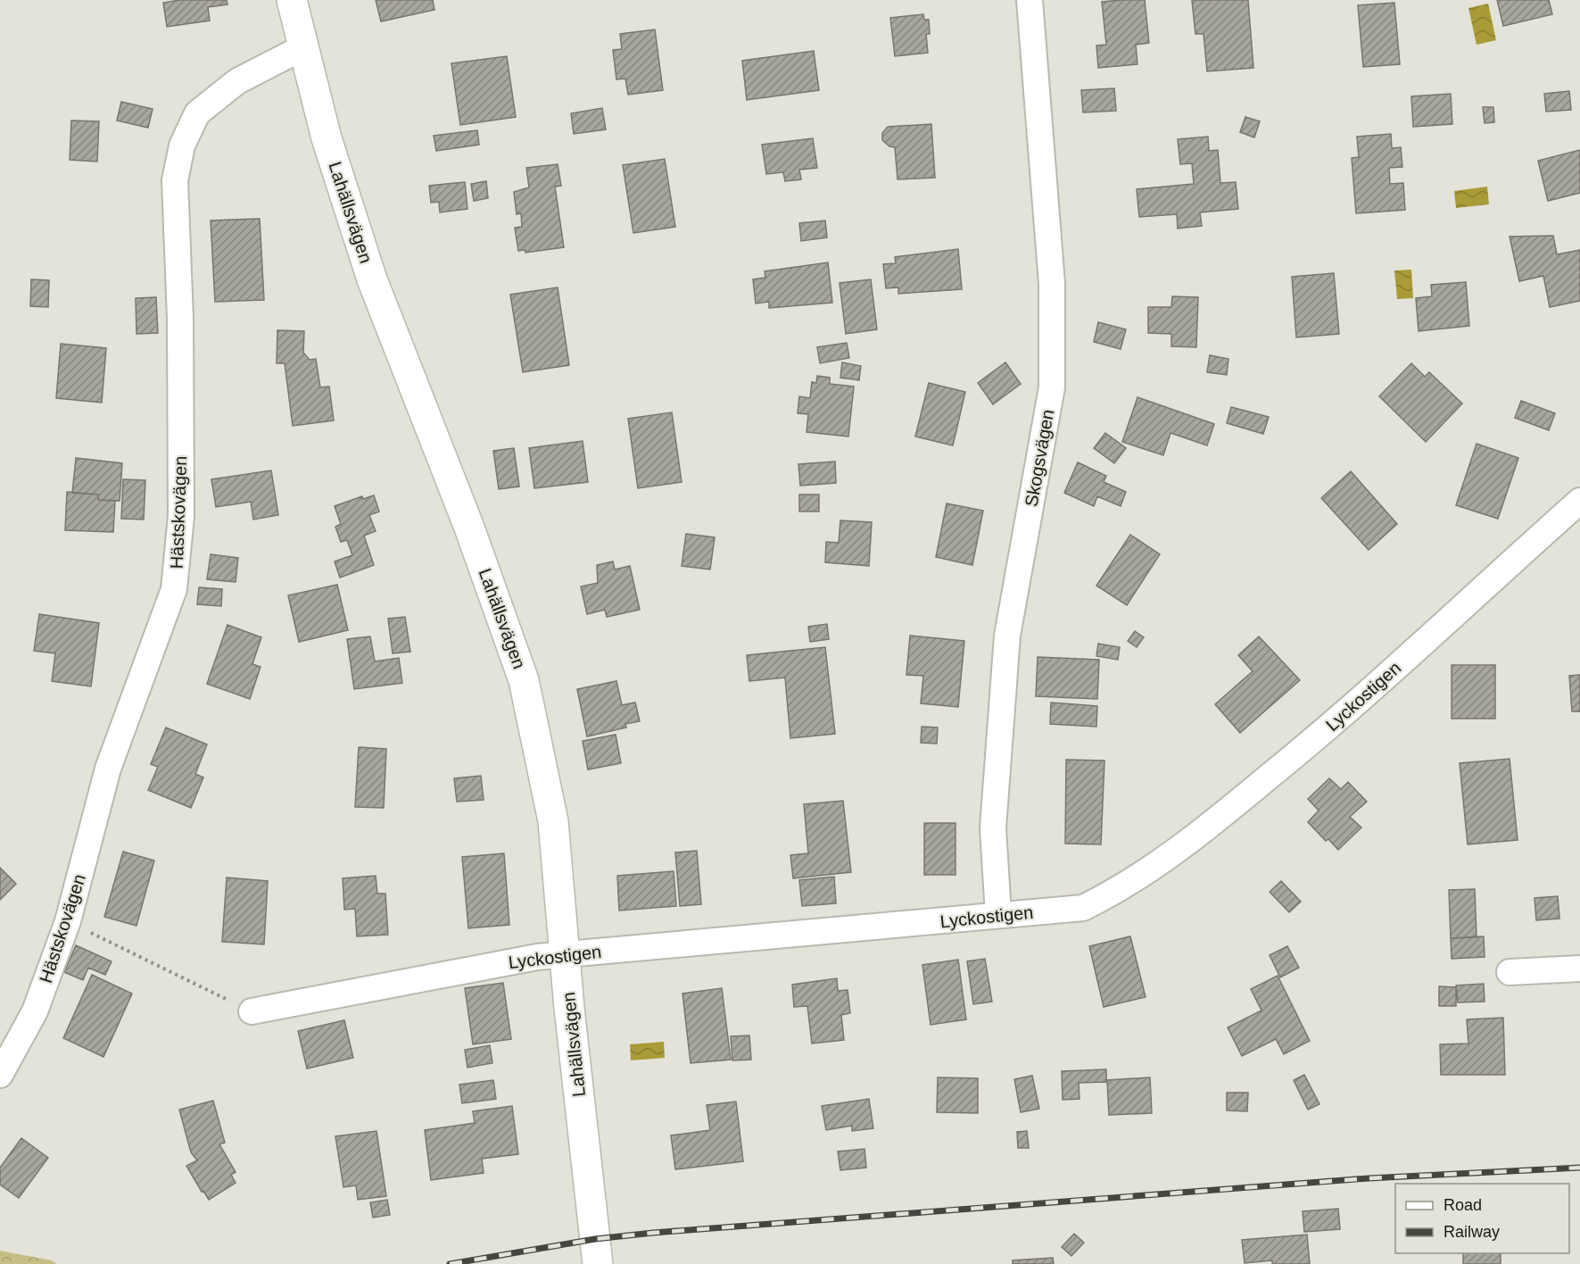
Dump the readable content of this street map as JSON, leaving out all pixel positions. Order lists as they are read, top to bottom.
{
  "streets": {
    "street": [
      "Lahällsvägen",
      "Skogsvägen",
      "Hästskovägen",
      "Lyckostigen"
    ]
  },
  "crossings": [
    ["Lahällsvägen", "Hästskovägen"],
    ["Lahällsvägen", "Lyckostigen"],
    ["Skogsvägen", "Lyckostigen"]
  ],
  "legend": ["Road", "Railway"]
}
